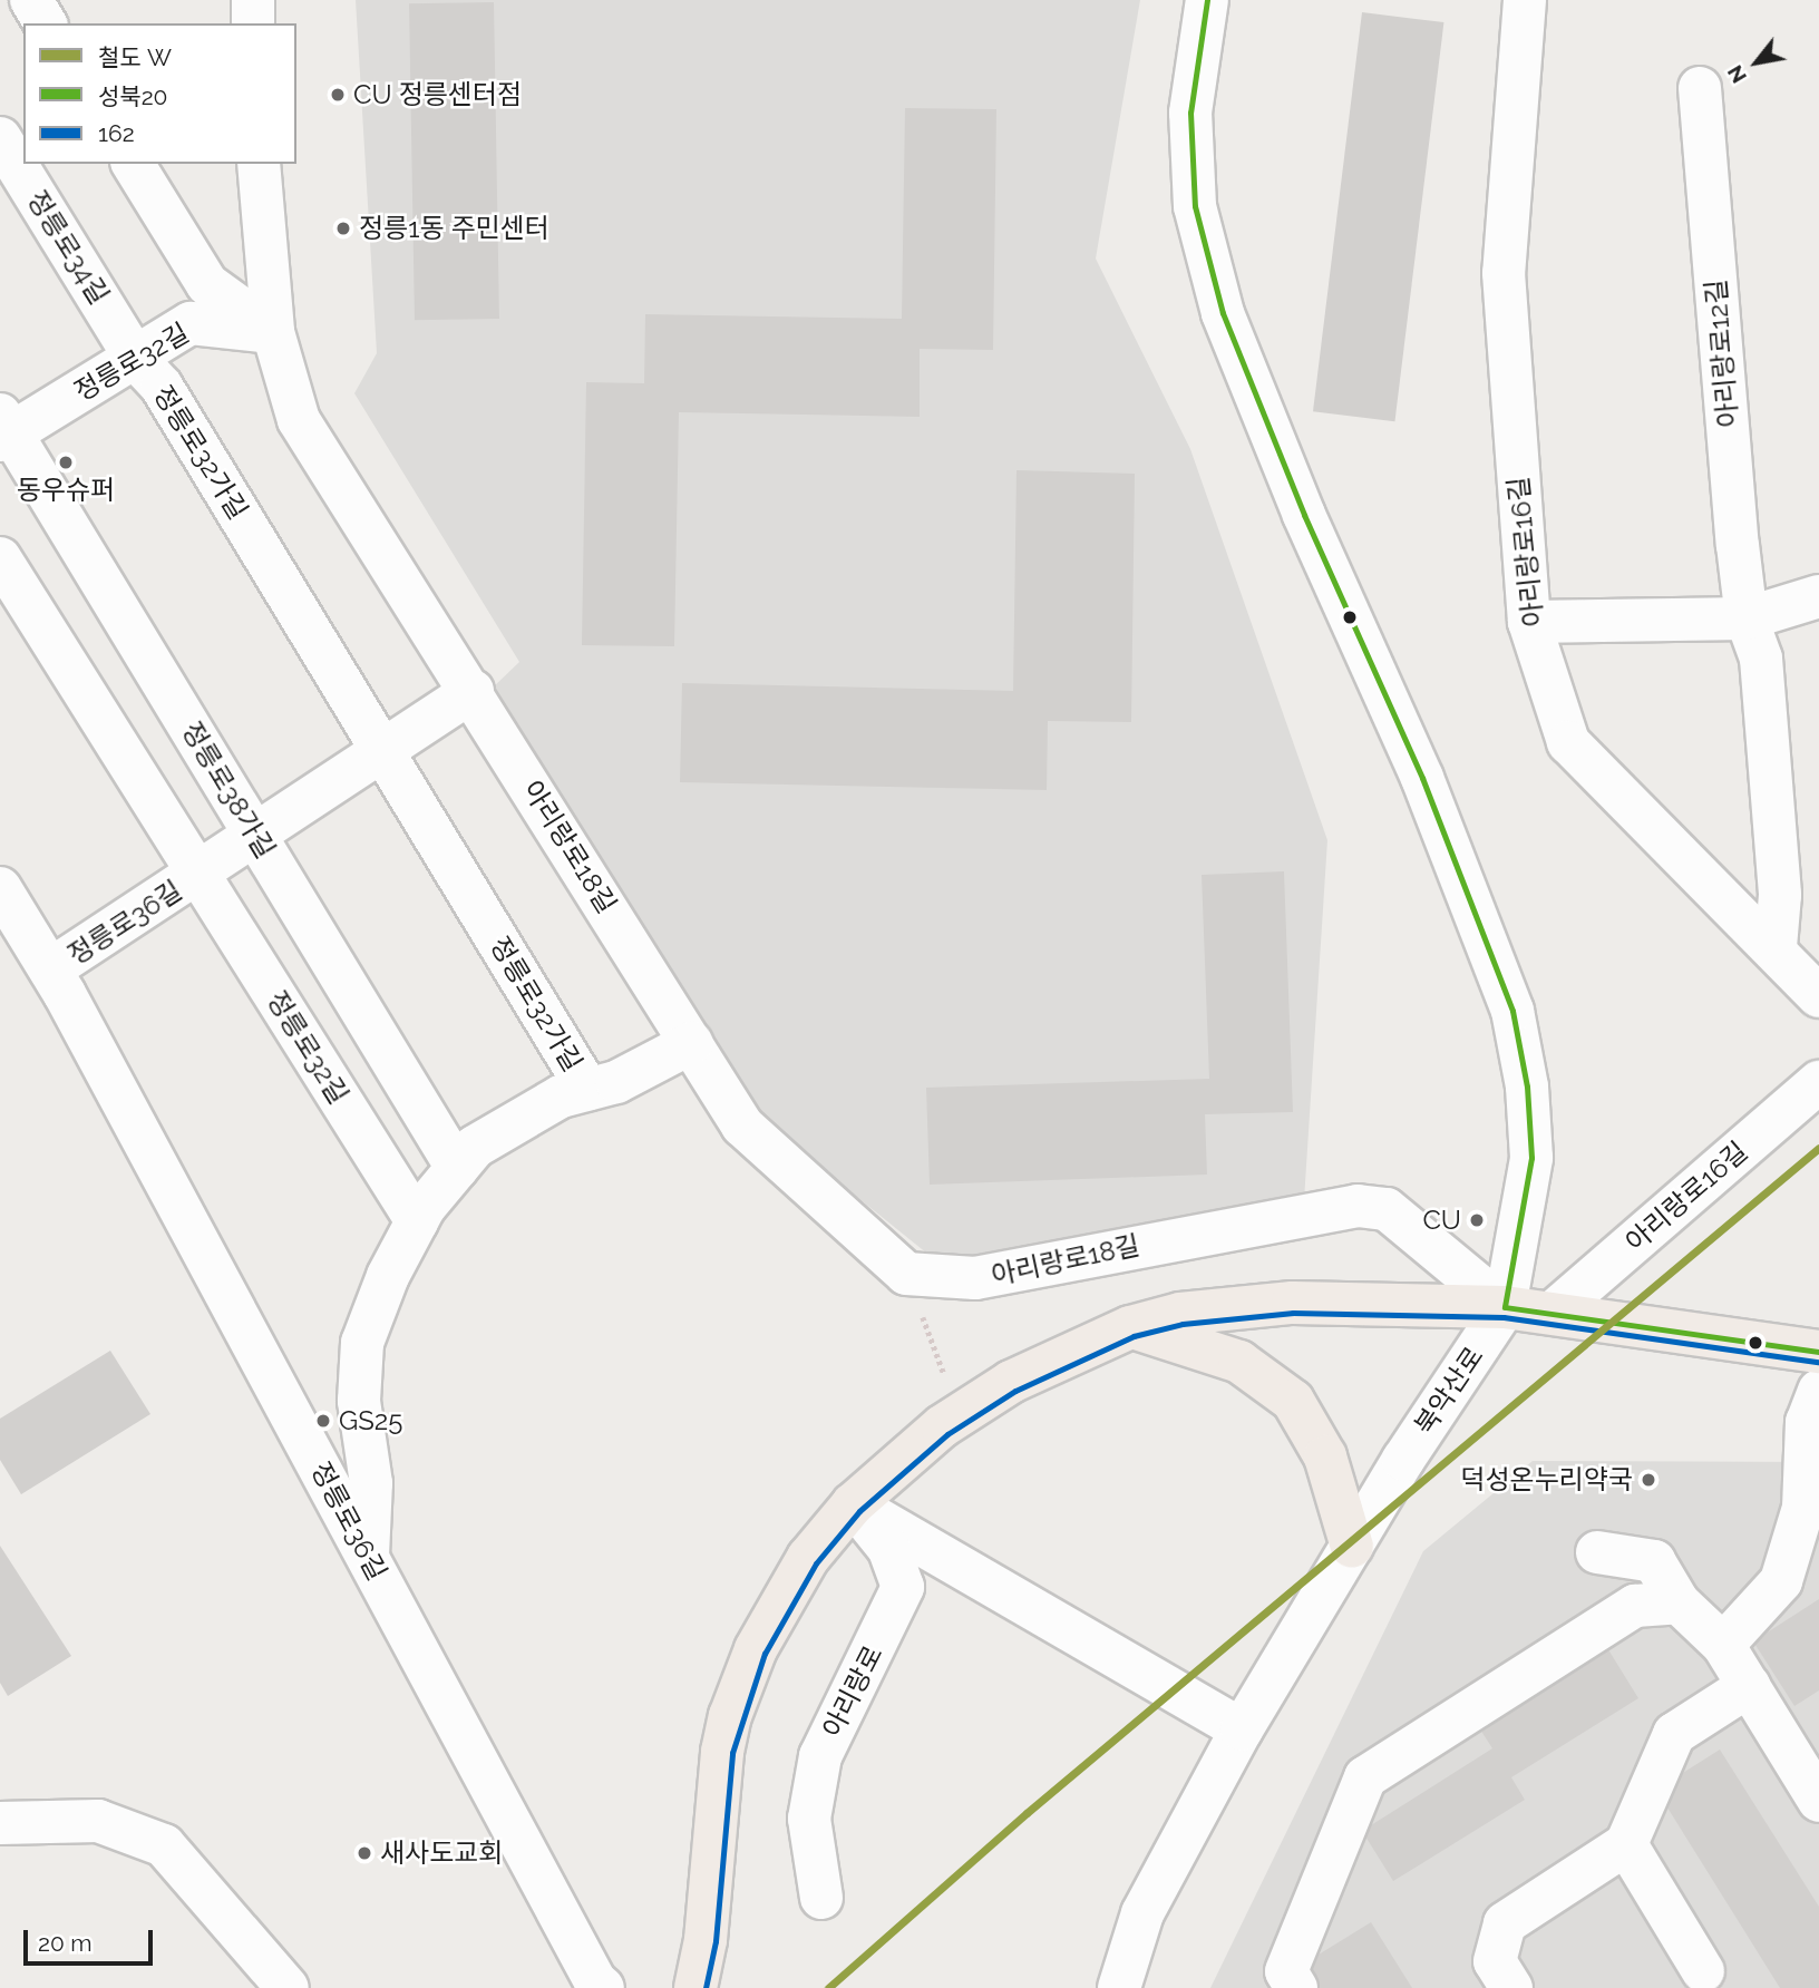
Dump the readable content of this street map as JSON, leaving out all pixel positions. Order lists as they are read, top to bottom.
{
  "streets": {
    "street": [
      "정릉로34길",
      "아리랑로12길",
      "정릉로32길",
      "정릉로32가길",
      "아리랑로16길",
      "정릉로38가길",
      "아리랑로18길",
      "정릉로36길",
      "북악산로",
      "아리랑로"
    ]
  },
  "crossings": [
    ["정릉로34길", "정릉로32길"],
    ["정릉로34길", "정릉로32가길"],
    ["아리랑로12길", "아리랑로16길"],
    ["정릉로32길", "정릉로32가길"],
    ["정릉로32길", "정릉로38가길"],
    ["정릉로32길", "아리랑로18길"],
    ["정릉로32길", "정릉로36길"],
    ["정릉로32가길", "정릉로38가길"],
    ["정릉로32가길", "정릉로36길"],
    ["아리랑로18길", "북악산로"]
  ],
  "places": [
    "CU 정릉센터점",
    "정릉1동 주민센터",
    "동우슈퍼",
    "CU",
    "GS25",
    "덕성온누리약국",
    "새사도교회"
  ],
  "lines": ["transit line 성북20", "rail line W", "transit line 162"],
  "legend": ["철도 W", "성북20", "162"],
  "scale_bar": "20 m",
  "north": "bottom left"
}
